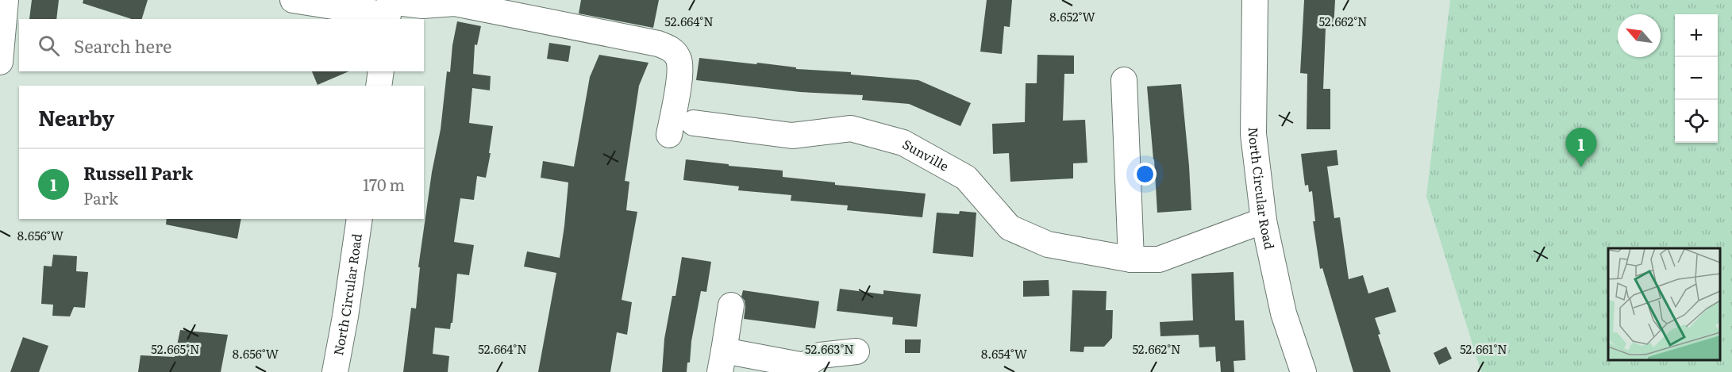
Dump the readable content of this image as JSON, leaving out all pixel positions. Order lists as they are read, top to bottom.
{
  "streets": {
    "street": ["Sunville", "North Circular Road"]
  },
  "crossings": [
    ["Sunville", "North Circular Road"]
  ],
  "north": "top left",
  "page": {
    "map_buttons": ["+", "−"],
    "search": "Search here",
    "heading": "Nearby",
    "pins": "1",
    "list": [
      {
        "mark": "1",
        "name": "Russell Park",
        "note": "Park",
        "value": "170 m"
      }
    ]
  },
  "coordinates": [
    "8.652°W",
    "52.662°N",
    "52.664°N",
    "8.656°W",
    "52.665°N",
    "52.663°N",
    "52.661°N",
    "8.654°W"
  ]
}
